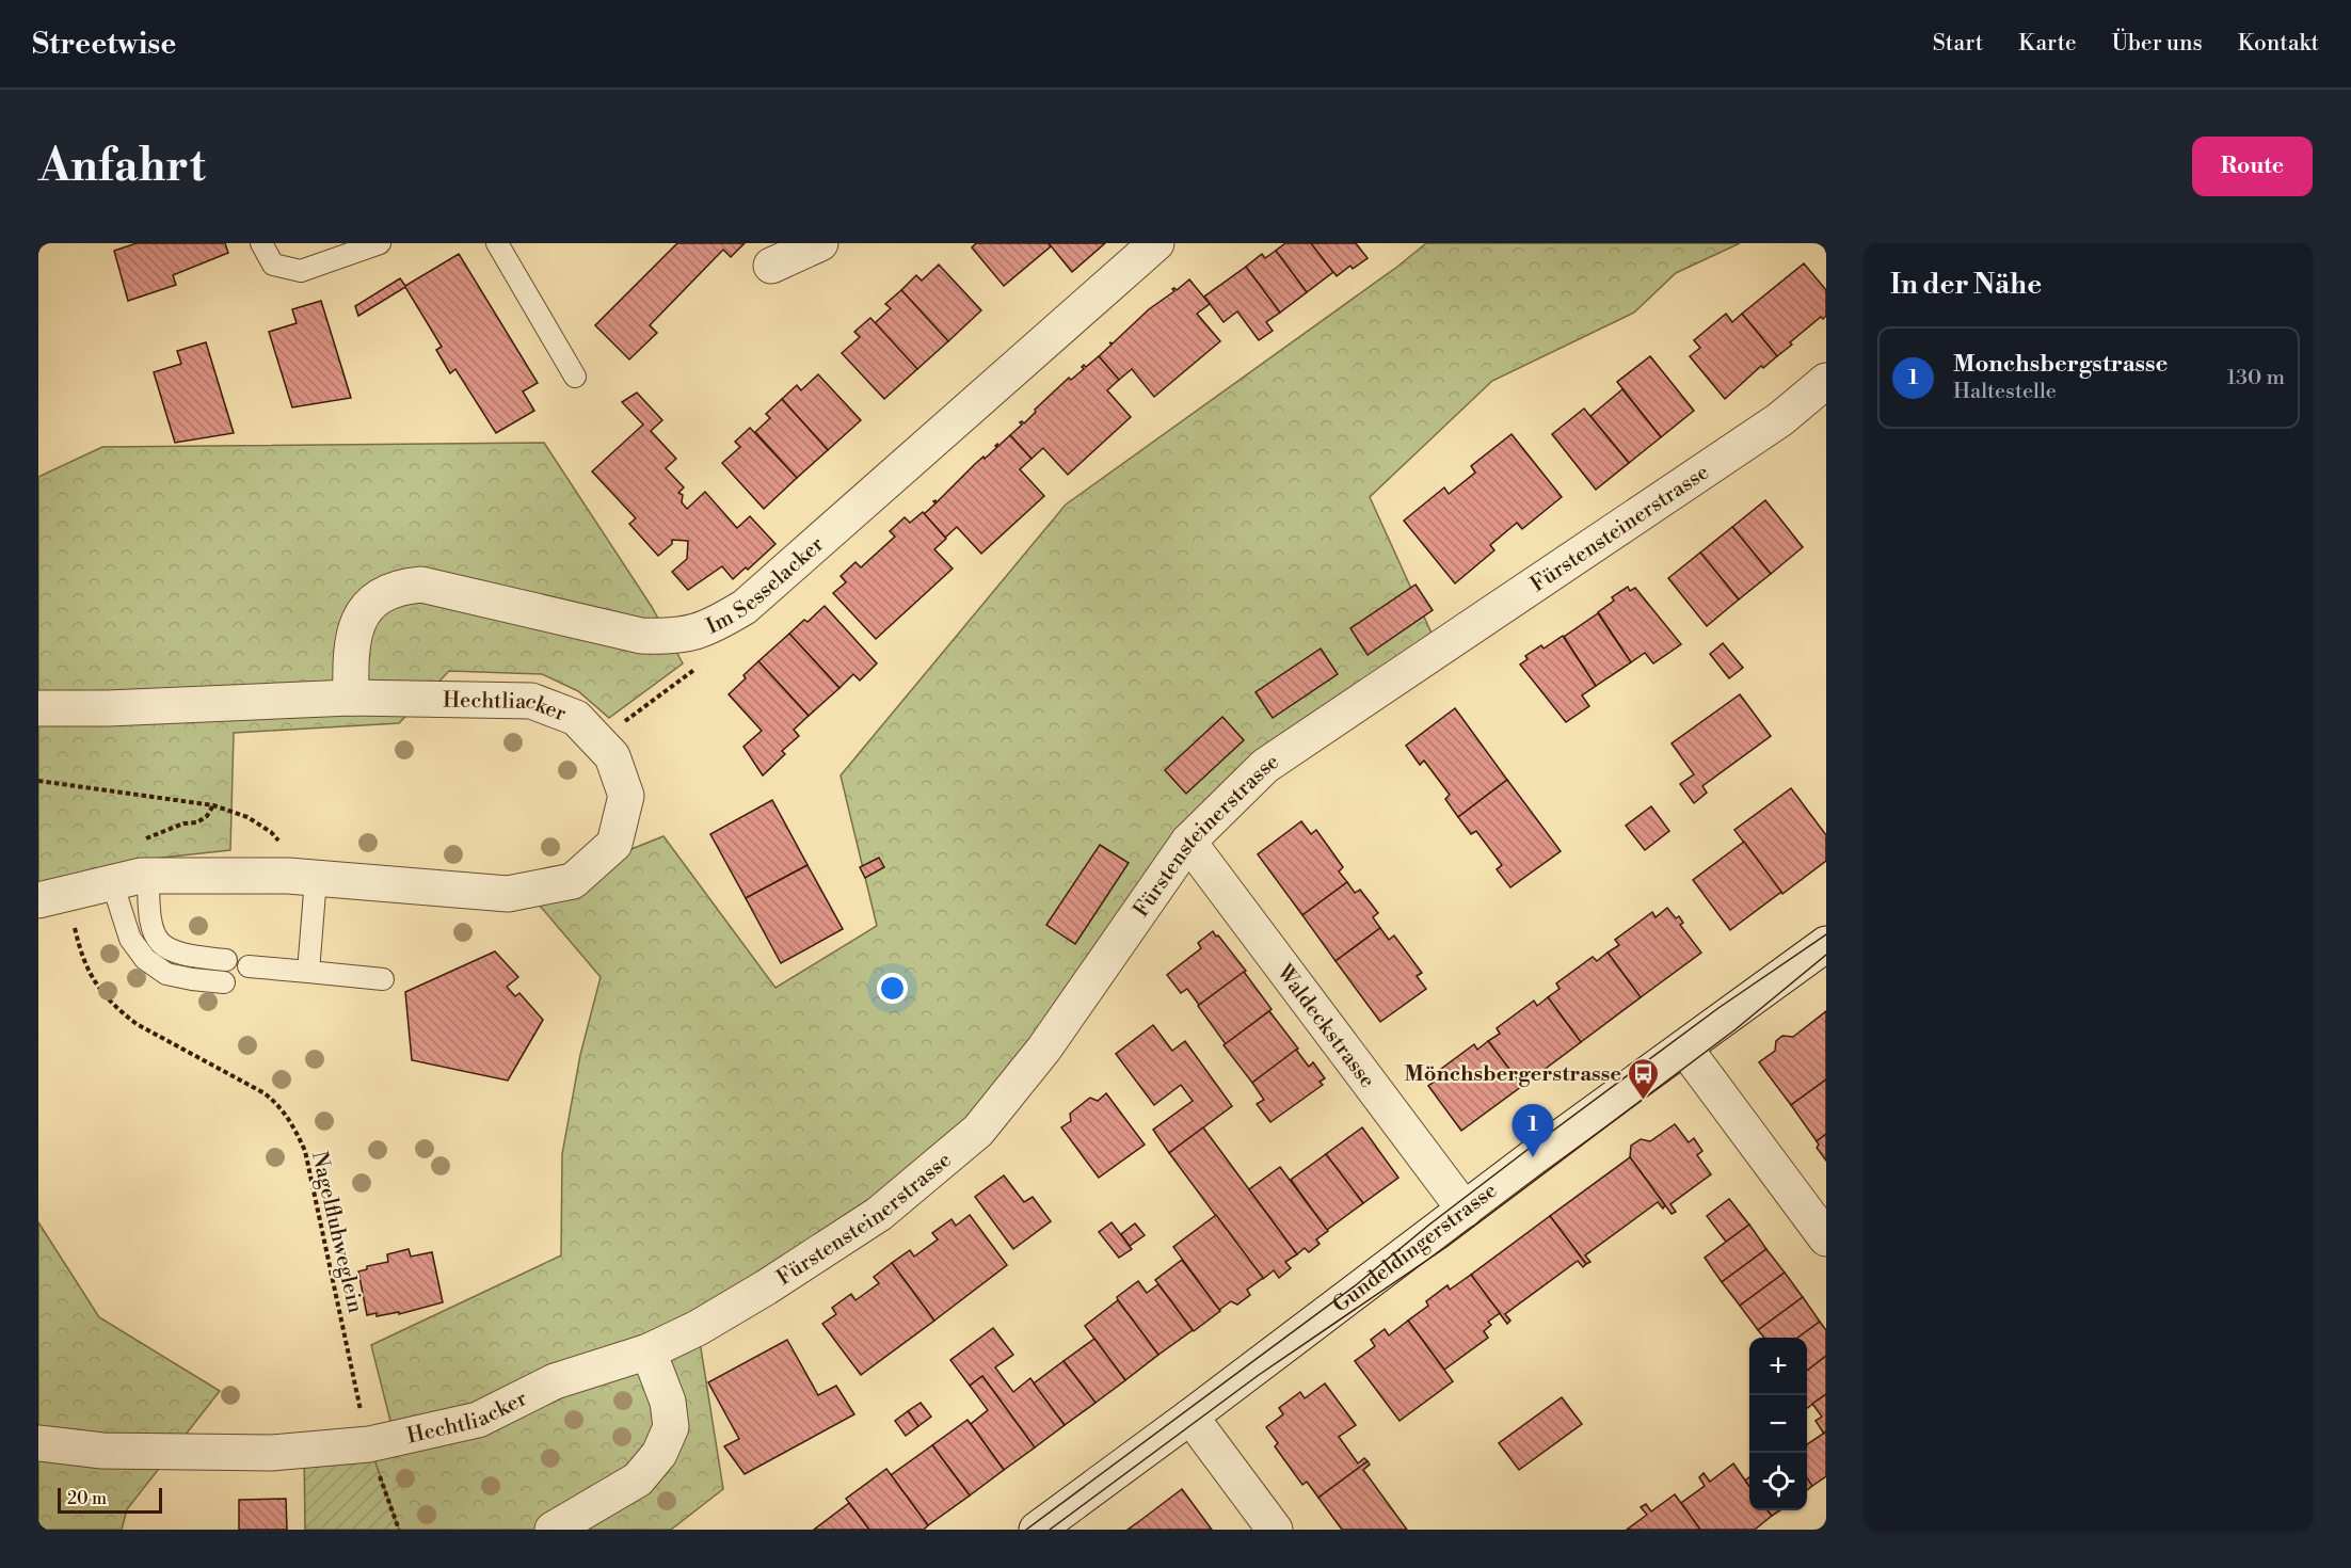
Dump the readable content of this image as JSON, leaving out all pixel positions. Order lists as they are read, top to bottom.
{
  "streets": {
    "street": [
      "Fürstensteinerstrasse",
      "Im Sesselacker",
      "Hechtliacker",
      "Waldeckstrasse",
      "Gundeldingerstrasse"
    ],
    "path": ["Nagelfluhweglein"]
  },
  "crossings": [
    ["Fürstensteinerstrasse", "Hechtliacker"],
    ["Fürstensteinerstrasse", "Waldeckstrasse"],
    ["Im Sesselacker", "Hechtliacker"],
    ["Hechtliacker", "Nagelfluhweglein"],
    ["Waldeckstrasse", "Gundeldingerstrasse"]
  ],
  "places": {
    "bus stop": ["Mönchsbergerstrasse"]
  },
  "scale_bar": "20 m",
  "page": {
    "header": "Streetwise",
    "nav": [
      "Start",
      "Karte",
      "Über uns",
      "Kontakt"
    ],
    "buttons": "Route",
    "title": "Anfahrt",
    "heading": "In der Nähe",
    "list": [
      {
        "mark": "1",
        "name": "Monchsbergstrasse",
        "note": "Haltestelle",
        "value": "130 m"
      }
    ],
    "pins": "1",
    "map_buttons": ["+", "−"],
    "scale": "20 m"
  }
}
